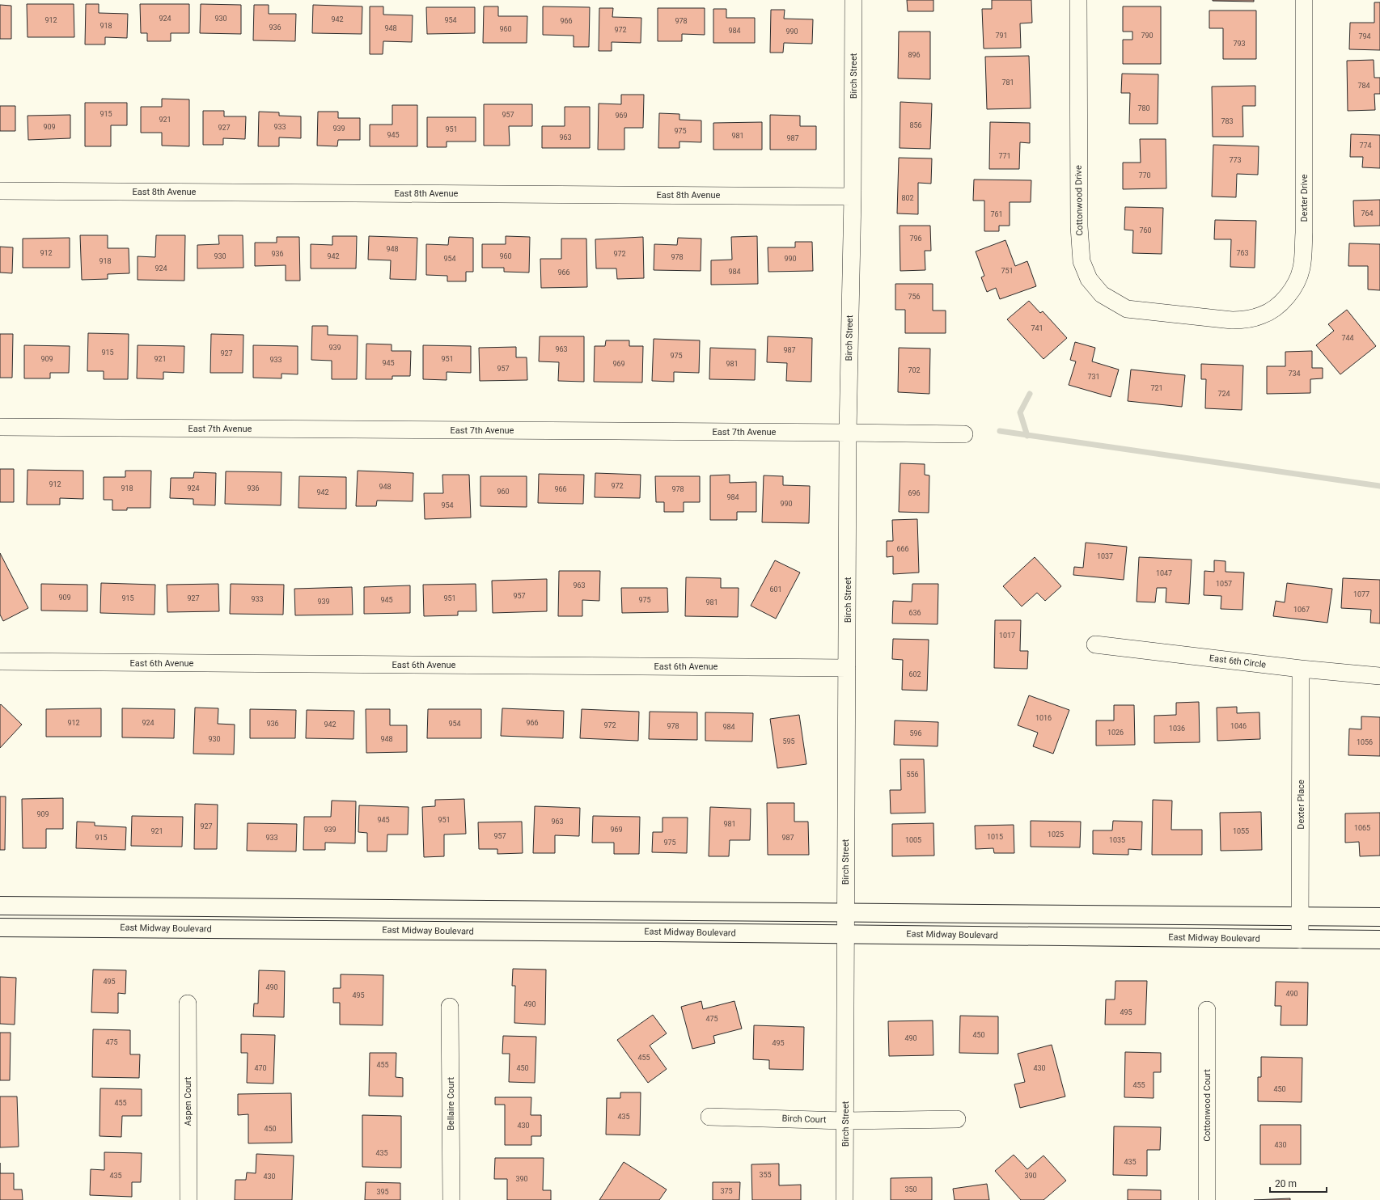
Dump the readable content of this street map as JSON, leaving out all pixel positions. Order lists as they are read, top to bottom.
{
  "streets": {
    "main road": ["East Midway Boulevard"],
    "street": [
      "Birch Street",
      "East 8th Avenue",
      "Dexter Drive",
      "Cottonwood Drive",
      "East 7th Avenue",
      "East 6th Circle",
      "East 6th Avenue",
      "Dexter Place",
      "Aspen Court",
      "Bellaire Court",
      "Cottonwood Court",
      "Birch Court"
    ]
  },
  "crossings": [
    ["Birch Street", "East 8th Avenue"],
    ["Birch Street", "East 7th Avenue"],
    ["Birch Street", "East 6th Avenue"],
    ["Birch Street", "East Midway Boulevard"],
    ["Birch Street", "Birch Court"],
    ["Dexter Drive", "Cottonwood Drive"],
    ["East 6th Circle", "Dexter Place"],
    ["Dexter Place", "East Midway Boulevard"]
  ],
  "house_numbers": [
    "924",
    "930",
    "942",
    "912",
    "954",
    "966",
    "978",
    "918",
    "936",
    "948",
    "960",
    "972",
    "984",
    "990",
    "791",
    "790",
    "794",
    "793",
    "896",
    "781",
    "784",
    "780",
    "915",
    "957",
    "969",
    "921",
    "783",
    "856",
    "909",
    "933",
    "927",
    "939",
    "951",
    "975",
    "945",
    "981",
    "963",
    "987",
    "774",
    "771",
    "773",
    "770",
    "802",
    "764",
    "761",
    "760",
    "796",
    "948",
    "912",
    "763",
    "936",
    "972",
    "930",
    "942",
    "960",
    "978",
    "954",
    "990",
    "918",
    "924",
    "751",
    "984",
    "966",
    "756",
    "741",
    "744",
    "939",
    "963",
    "987",
    "915",
    "927",
    "975",
    "909",
    "921",
    "951",
    "933",
    "945",
    "969",
    "981",
    "957",
    "702",
    "734",
    "731",
    "721",
    "724",
    "912",
    "972",
    "948",
    "918",
    "924",
    "936",
    "966",
    "978",
    "960",
    "942",
    "696",
    "984",
    "990",
    "954",
    "666",
    "1037",
    "1047",
    "1057",
    "963",
    "601",
    "1077",
    "957",
    "909",
    "915",
    "927",
    "951",
    "933",
    "945",
    "975",
    "939",
    "981",
    "1067",
    "636",
    "1017",
    "602",
    "1016",
    "912",
    "924",
    "966",
    "936",
    "954",
    "942",
    "972",
    "978",
    "1046",
    "984",
    "1036",
    "1026",
    "596",
    "930",
    "948",
    "595",
    "1056",
    "556",
    "909",
    "945",
    "951",
    "963",
    "981",
    "927",
    "1065",
    "939",
    "969",
    "921",
    "1055",
    "1025",
    "957",
    "1015",
    "915",
    "933",
    "987",
    "1005",
    "1035",
    "975",
    "495",
    "490",
    "490",
    "495",
    "490",
    "495",
    "475",
    "450",
    "490",
    "475",
    "495",
    "455",
    "455",
    "470",
    "450",
    "430",
    "455",
    "450",
    "455",
    "435",
    "430",
    "450",
    "430",
    "435",
    "435",
    "355",
    "435",
    "390",
    "430",
    "390",
    "350",
    "375",
    "395"
  ],
  "scale_bar": "20 m"
}
